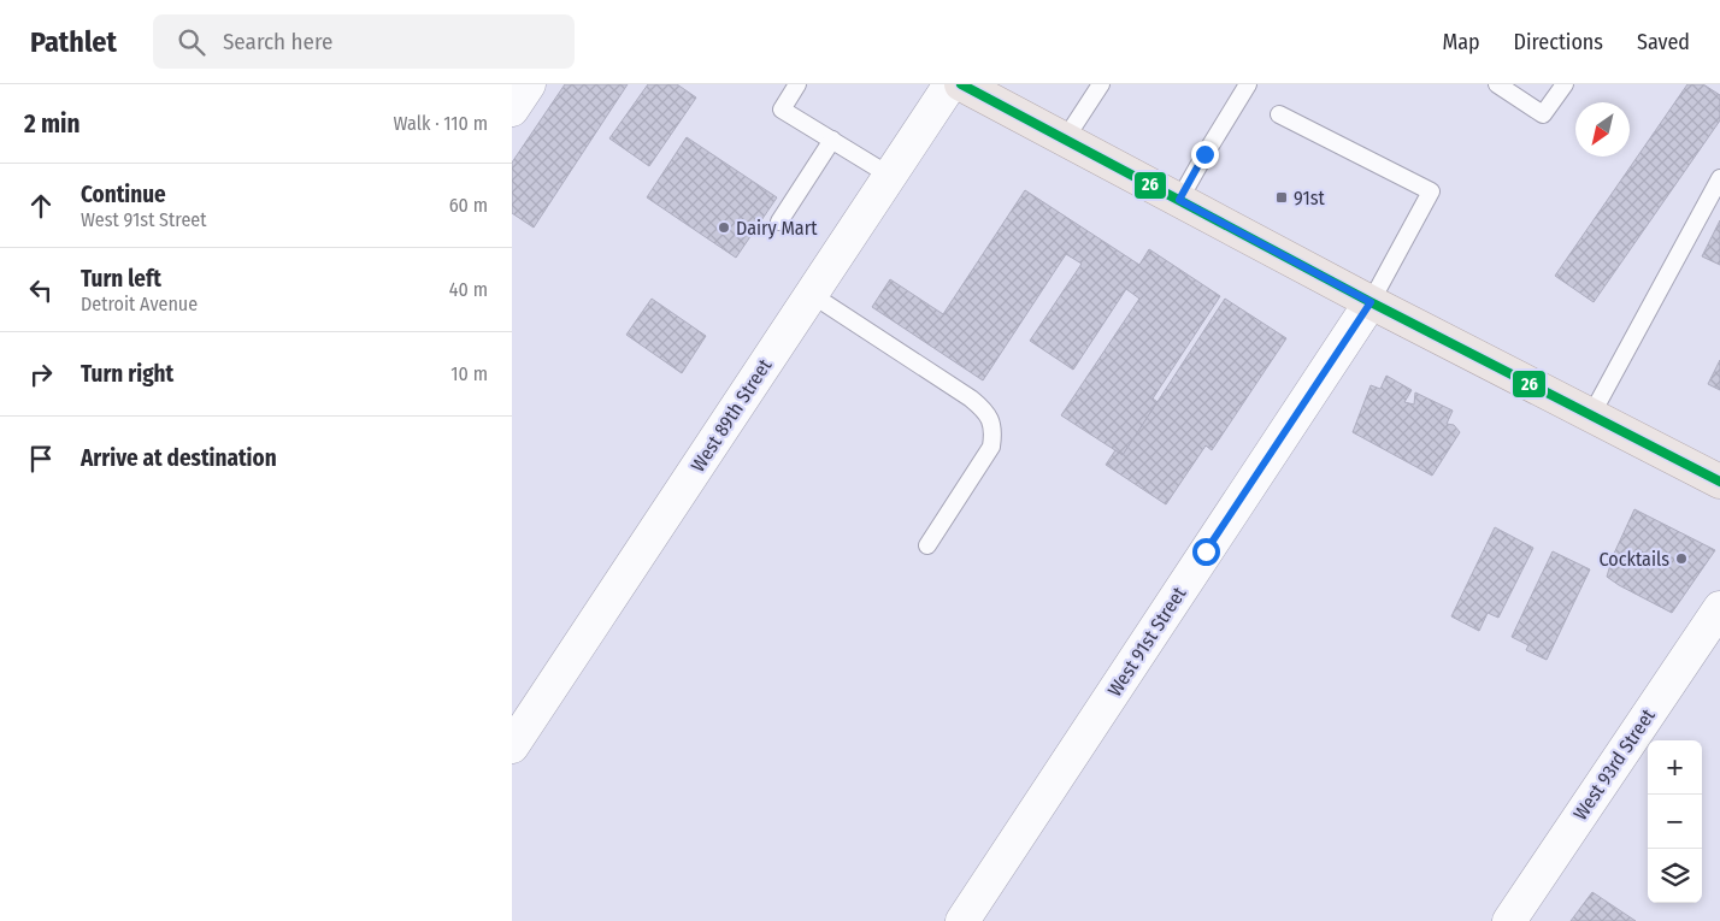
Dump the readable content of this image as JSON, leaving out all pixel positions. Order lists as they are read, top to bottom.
{
  "streets": {
    "street": ["West 89th Street", "West 91st Street", "West 93rd Street"]
  },
  "places": {
    "transit": ["91st"],
    "other": ["Dairy Mart", "Cocktails"]
  },
  "lines": ["transit line 26"],
  "north": "bottom left",
  "page": {
    "header": "Pathlet",
    "search": "Search here",
    "nav": ["Map", "Directions", "Saved"],
    "heading": ["2 min", "Walk · 110 m"],
    "list": [
      ["Continue", "West 91st Street", "60 m"],
      ["Turn left", "Detroit Avenue", "40 m"],
      ["Turn right", "10 m"],
      "Arrive at destination"
    ],
    "map_buttons": ["+", "−"]
  }
}
